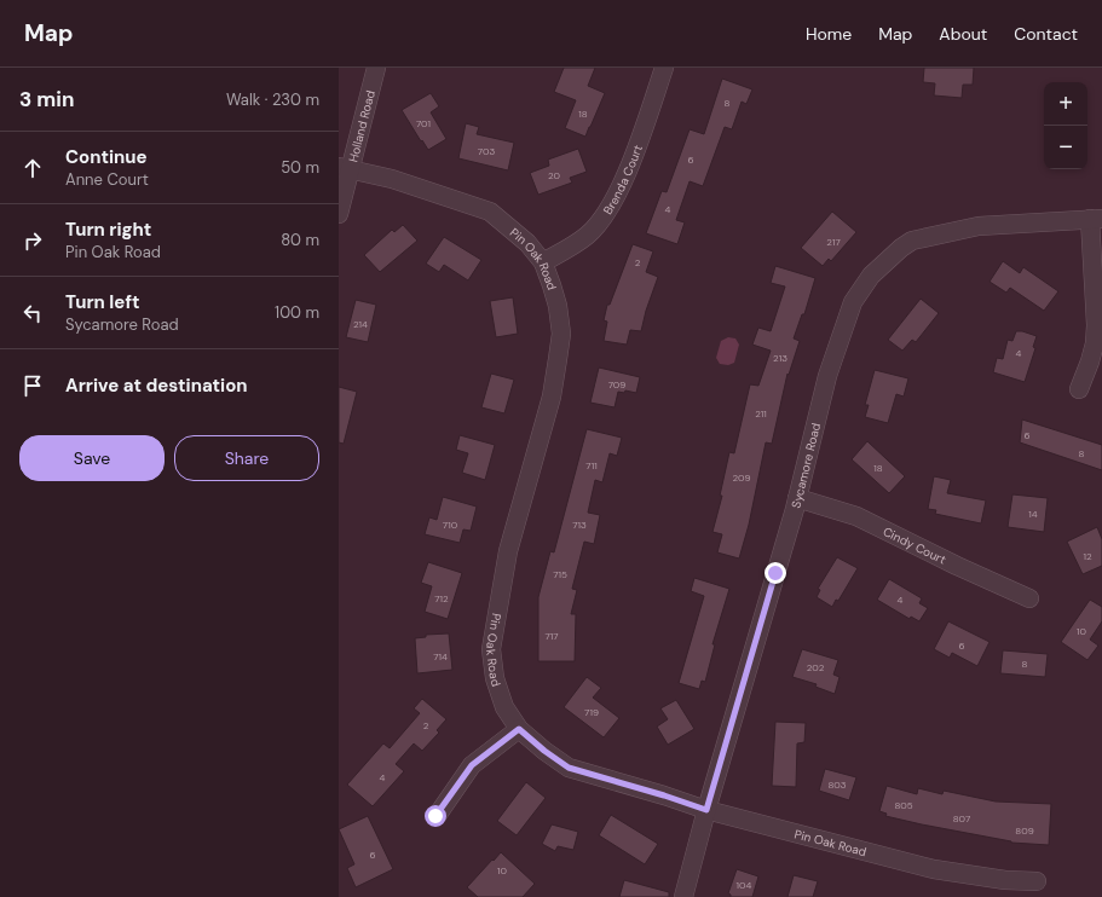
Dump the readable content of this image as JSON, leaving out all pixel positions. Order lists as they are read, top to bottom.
{
  "streets": {
    "street": [
      "Holland Road",
      "Brenda Court",
      "Pin Oak Road",
      "Sycamore Road",
      "Cindy Court"
    ]
  },
  "crossings": [
    ["Holland Road", "Pin Oak Road"],
    ["Brenda Court", "Pin Oak Road"],
    ["Pin Oak Road", "Sycamore Road"],
    ["Sycamore Road", "Cindy Court"]
  ],
  "house_numbers": [
    "8",
    "18",
    "701",
    "703",
    "6",
    "20",
    "4",
    "217",
    "2",
    "214",
    "4",
    "213",
    "709",
    "211",
    "6",
    "8",
    "711",
    "18",
    "209",
    "14",
    "710",
    "713",
    "12",
    "715",
    "712",
    "4",
    "10",
    "717",
    "6",
    "714",
    "8",
    "202",
    "719",
    "2",
    "4",
    "803",
    "805",
    "807",
    "809",
    "6",
    "10",
    "104"
  ],
  "page": {
    "header": "Map",
    "nav": [
      "Home",
      "Map",
      "About",
      "Contact"
    ],
    "heading": ["3 min", "Walk · 230 m"],
    "map_buttons": ["+", "−"],
    "list": [
      ["Continue", "Anne Court", "50 m"],
      ["Turn right", "Pin Oak Road", "80 m"],
      ["Turn left", "Sycamore Road", "100 m"],
      "Arrive at destination"
    ],
    "buttons": ["Save", "Share"]
  }
}
